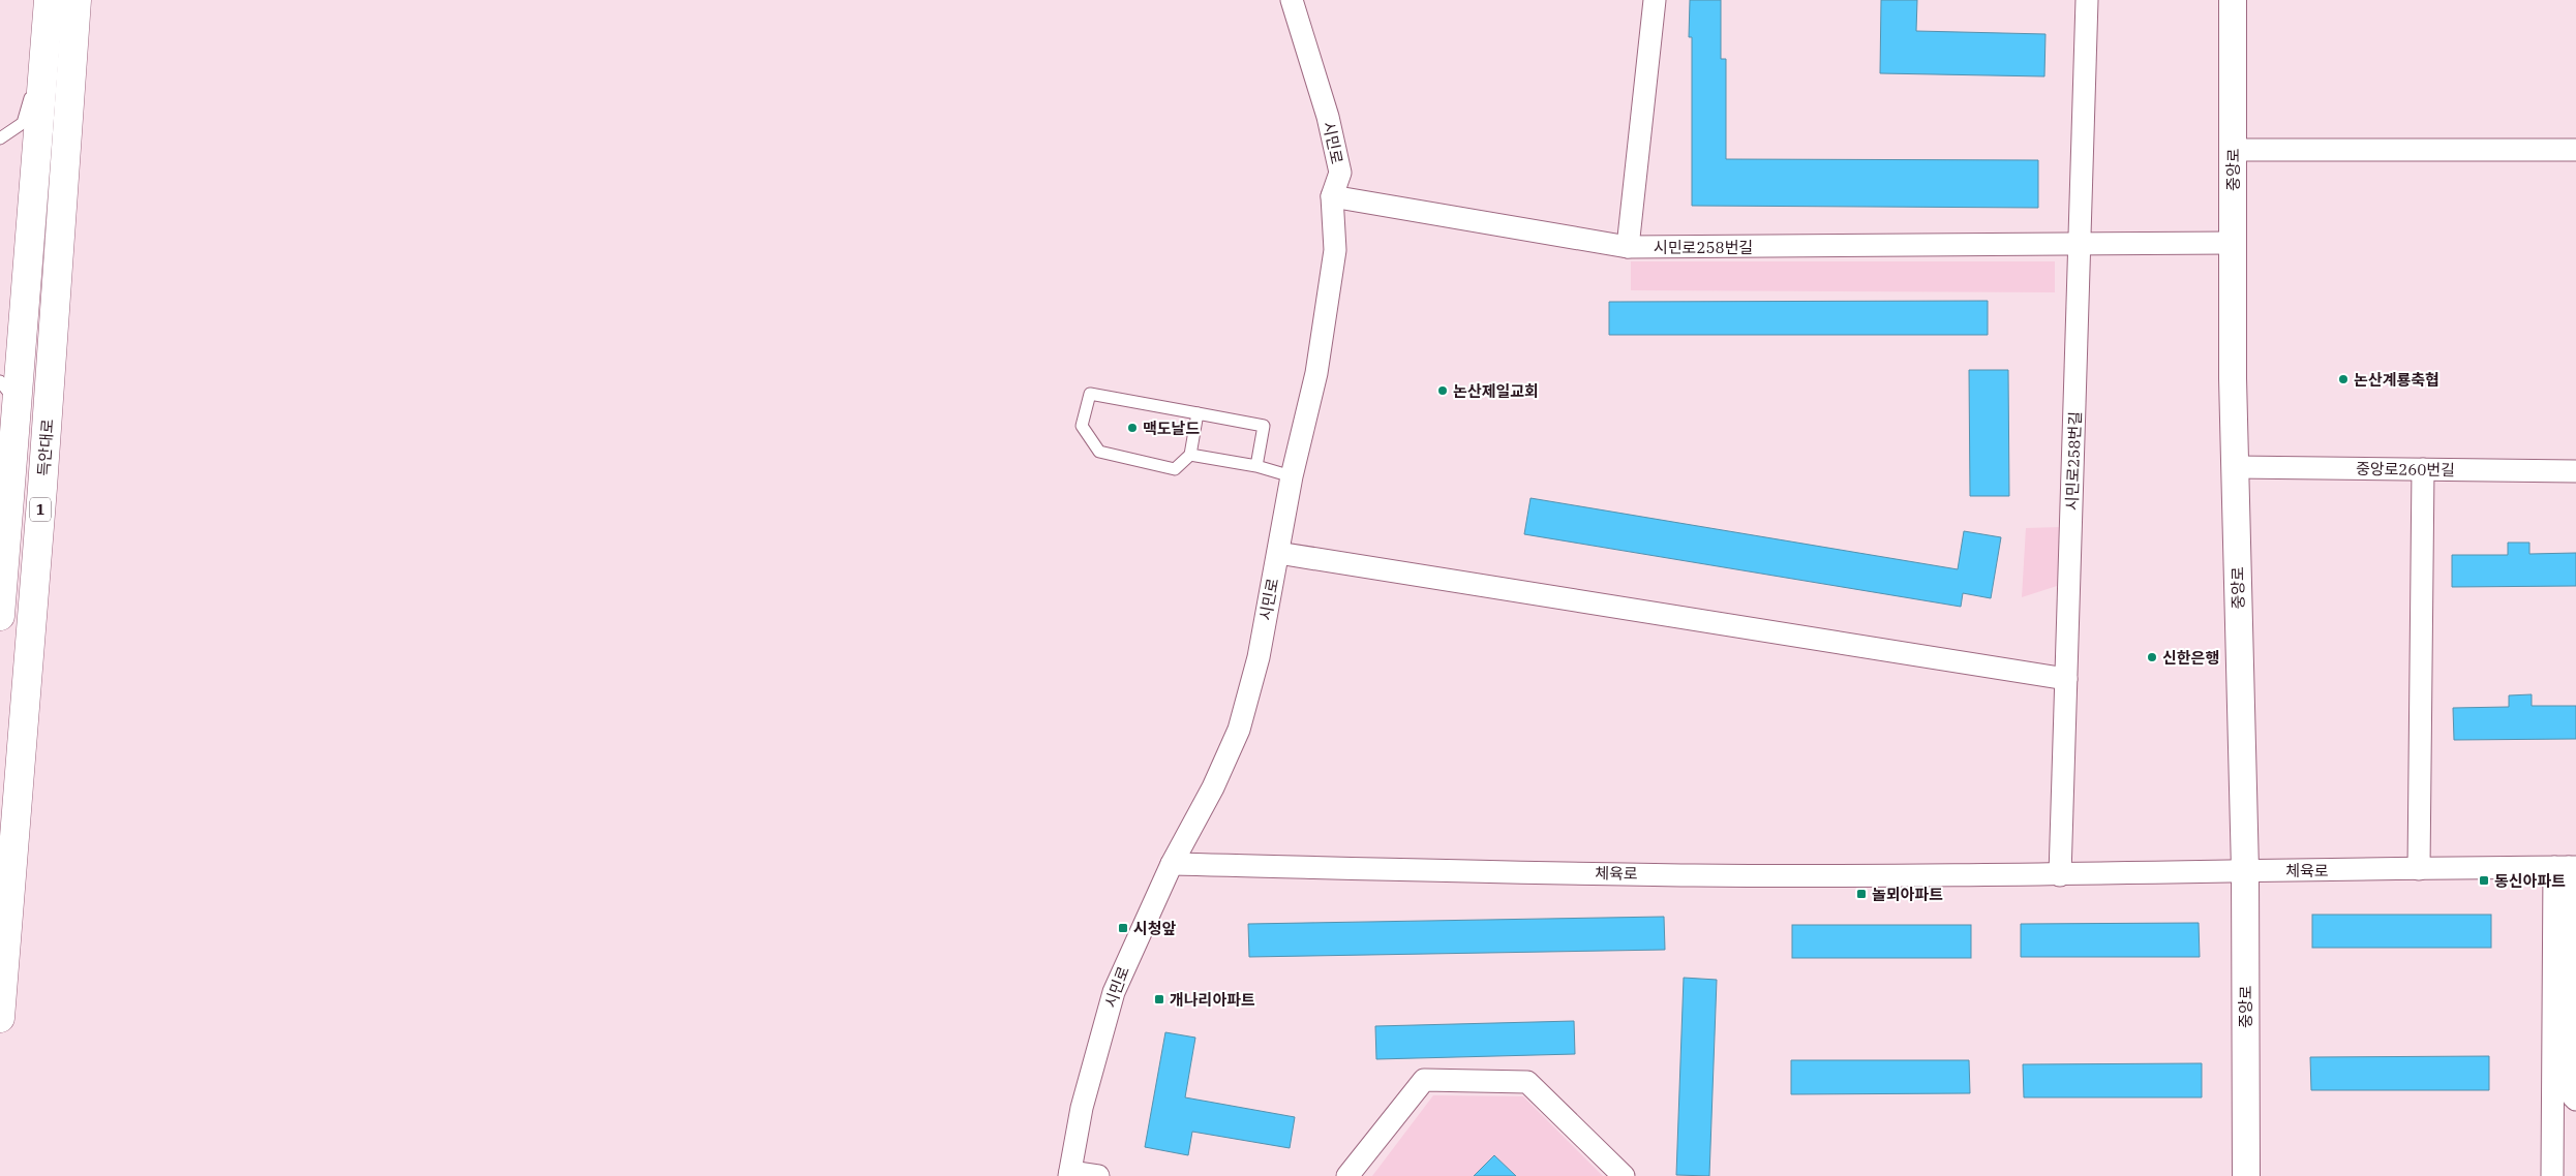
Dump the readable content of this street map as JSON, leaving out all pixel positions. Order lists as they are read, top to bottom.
{
  "streets": {
    "main road": ["득안대로", "1"],
    "street": [
      "시민로",
      "중앙로",
      "시민로258번길",
      "중앙로260번길",
      "체육로"
    ]
  },
  "crossings": [
    ["시민로", "시민로258번길"],
    ["시민로", "체육로"],
    ["중앙로", "시민로258번길"],
    ["중앙로", "중앙로260번길"],
    ["중앙로", "체육로"]
  ],
  "places": {
    "other": [
      "논산계룡축협",
      "논산제일교회",
      "맥도날드",
      "신한은행"
    ],
    "transit": [
      "동신아파트",
      "놀뫼아파트",
      "시청앞",
      "개나리아파트"
    ]
  }
}
